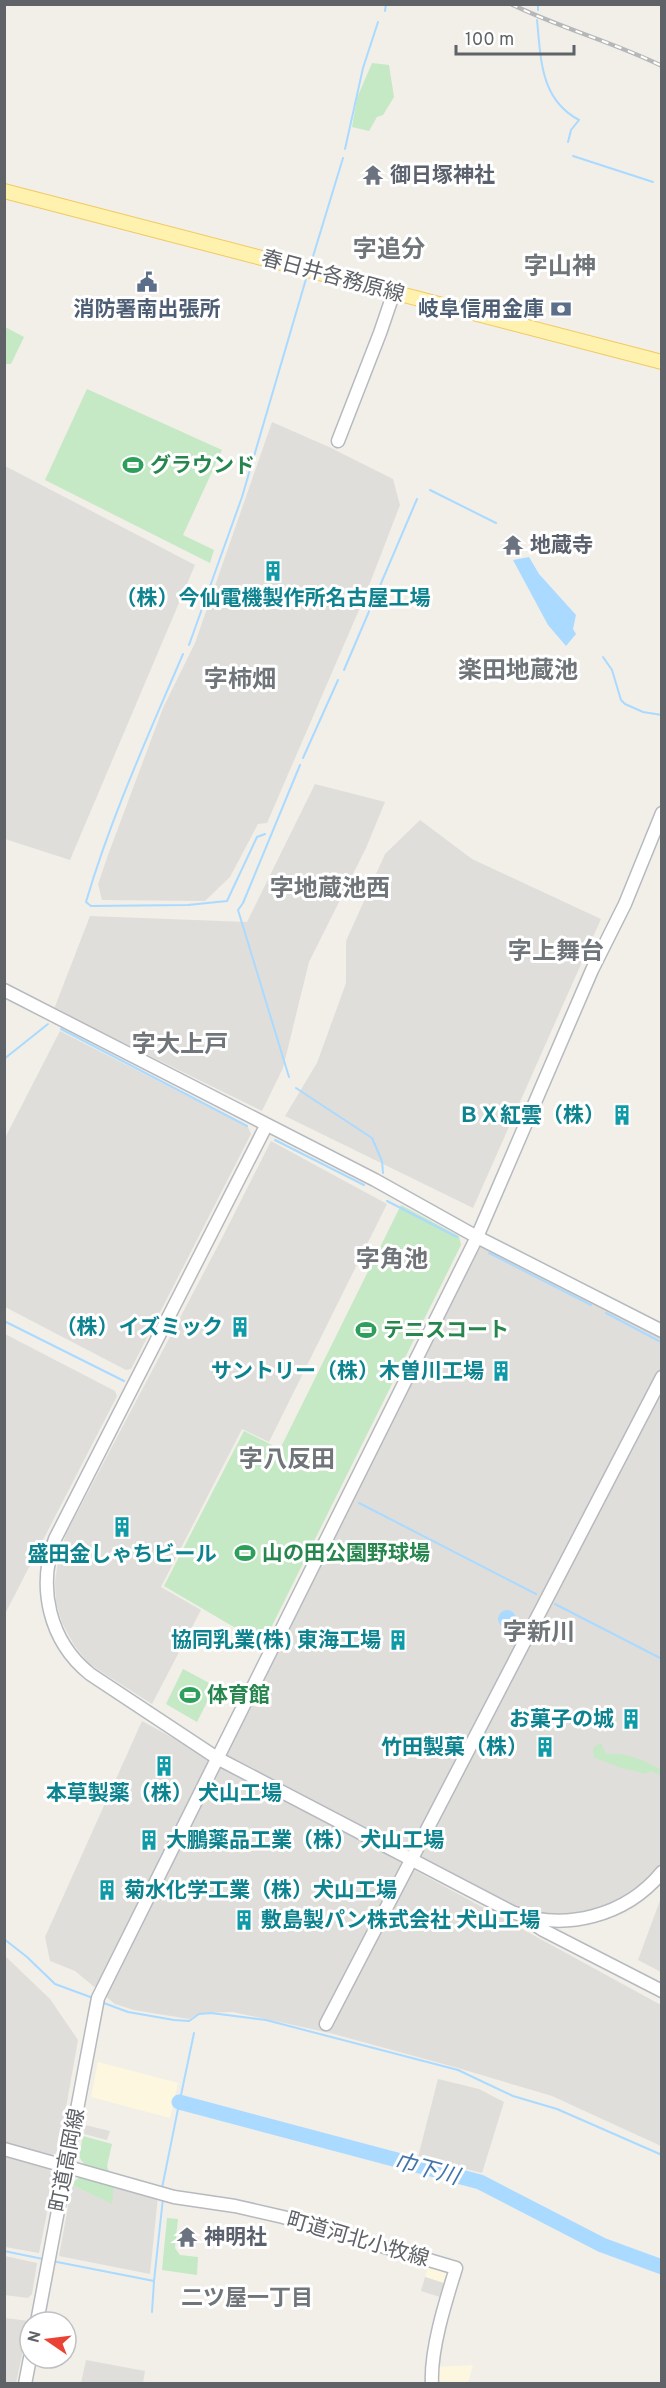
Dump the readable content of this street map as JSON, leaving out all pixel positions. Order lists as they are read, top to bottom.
{
  "streets": {
    "main road": ["春日井各務原線"],
    "street": ["町道高岡線", "町道河北小牧線"]
  },
  "crossings": [
    ["町道高岡線", "町道河北小牧線"]
  ],
  "districts": [
    "字追分",
    "字山神",
    "楽田地蔵池",
    "字柿畑",
    "字地蔵池西",
    "字上舞台",
    "字大上戸",
    "字角池",
    "字八反田",
    "字新川",
    "二ツ屋一丁目"
  ],
  "water": ["巾下川"],
  "places": {
    "temple": ["御日塚神社", "地蔵寺", "神明社"],
    "public building": ["消防署南出張所"],
    "bank": ["岐阜信用金庫"],
    "sports": [
      "グラウンド",
      "テニスコート",
      "山の田公園野球場",
      "体育館"
    ],
    "building": [
      "（株）今仙電機製作所名古屋工場",
      "ＢＸ紅雲（株）",
      "（株）イズミック",
      "サントリー（株）木曽川工場",
      "盛田金しゃちビール",
      "協同乳業(株) 東海工場",
      "お菓子の城",
      "竹田製菓（株）",
      "本草製薬（株） 犬山工場",
      "大鵬薬品工業（株） 犬山工場",
      "菊水化学工業（株）犬山工場",
      "敷島製パン株式会社 犬山工場"
    ]
  },
  "scale_bar": "100 m",
  "north": "left"
}
